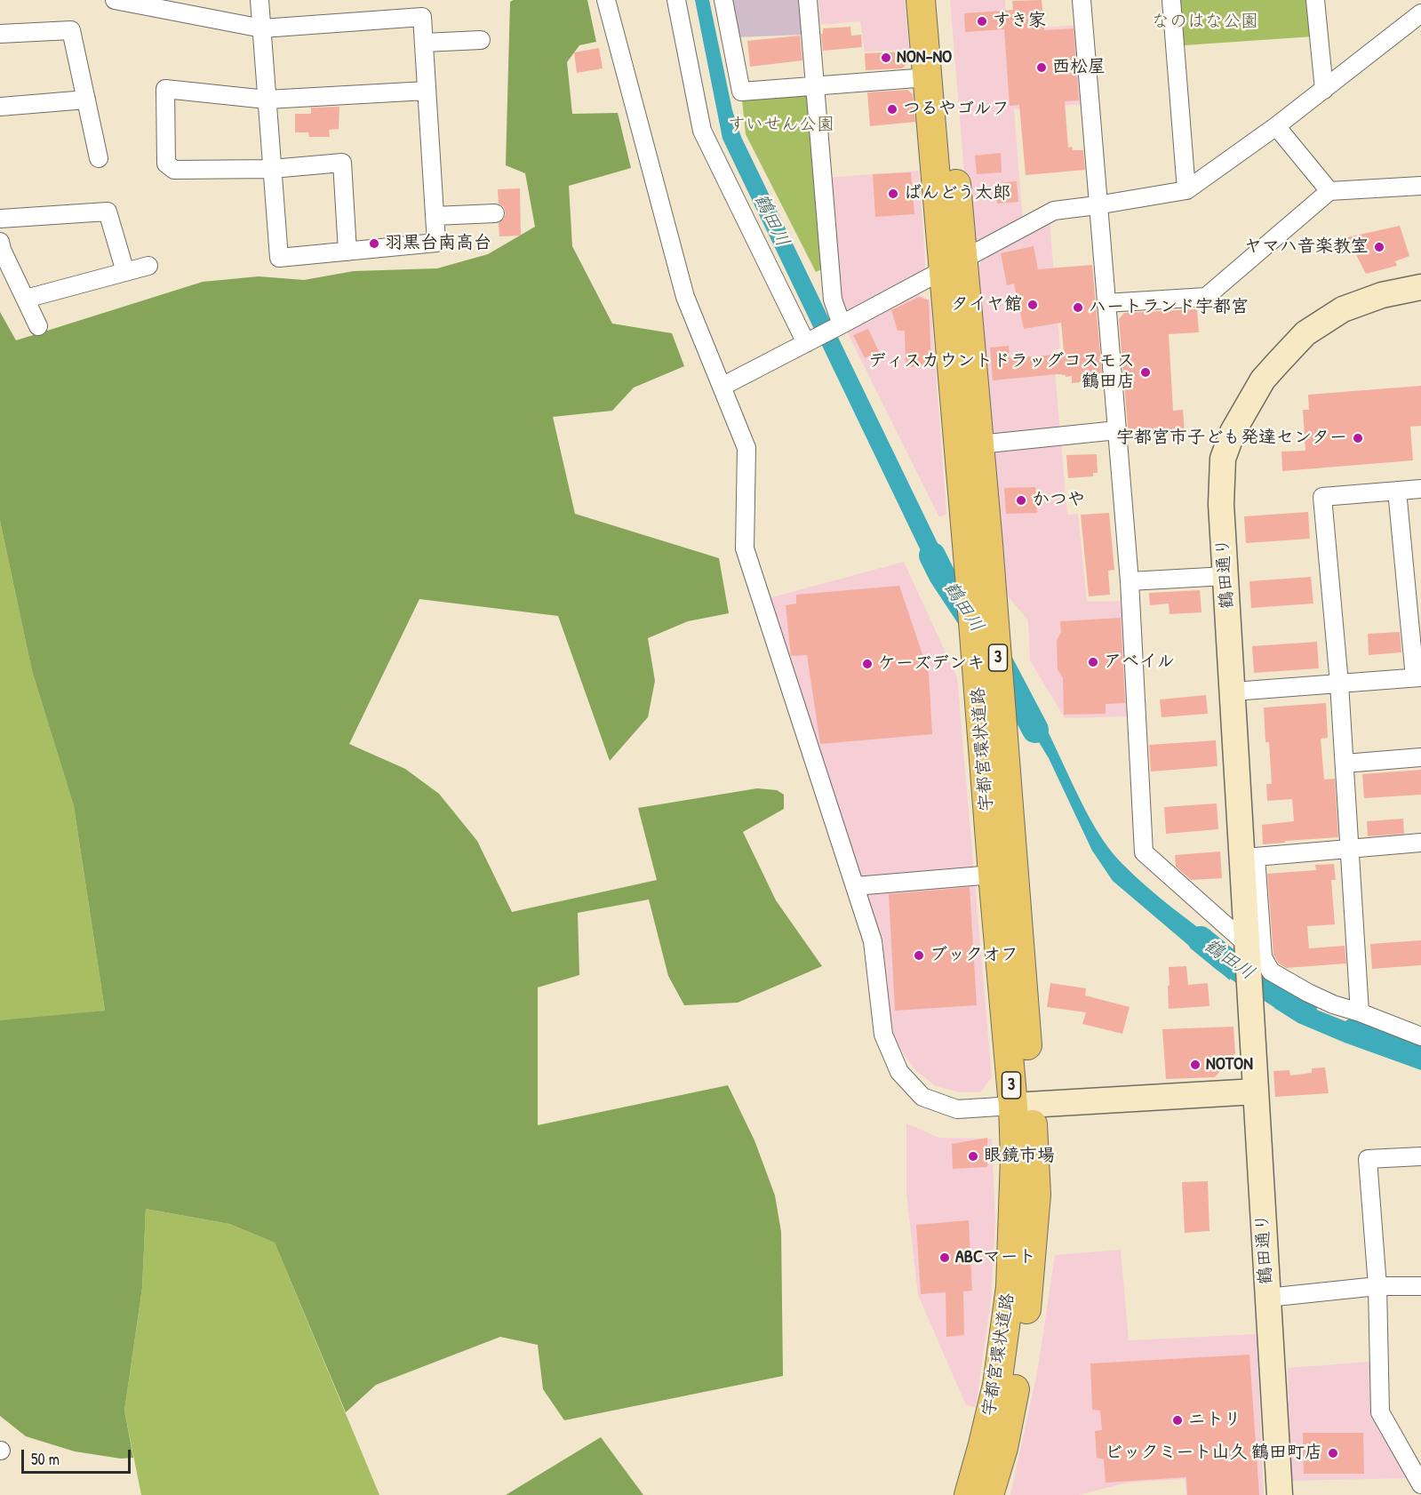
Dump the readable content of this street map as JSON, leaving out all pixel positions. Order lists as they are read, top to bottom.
{
  "streets": {
    "main road": ["3", "宇都宮環状道路"],
    "street": ["鶴田通り"]
  },
  "water": ["鶴田川"],
  "parks": ["なのはな公園", "すいせん公園"],
  "places": [
    "すき家",
    "NON-NO",
    "西松屋",
    "つるやゴルフ",
    "ばんどう太郎",
    "羽黒台南高台",
    "ヤマハ音楽教室",
    "タイヤ館",
    "ハートランド宇都宮",
    "ディスカウントドラッグコスモス 鶴田店",
    "宇都宮市子ども発達センター",
    "かつや",
    "アベイル",
    "ケーズデンキ",
    "ブックオフ",
    "NOTON",
    "眼鏡市場",
    "ABCマート",
    "ニトリ",
    "ビックミート山久 鶴田町店"
  ],
  "scale_bar": "50 m"
}
